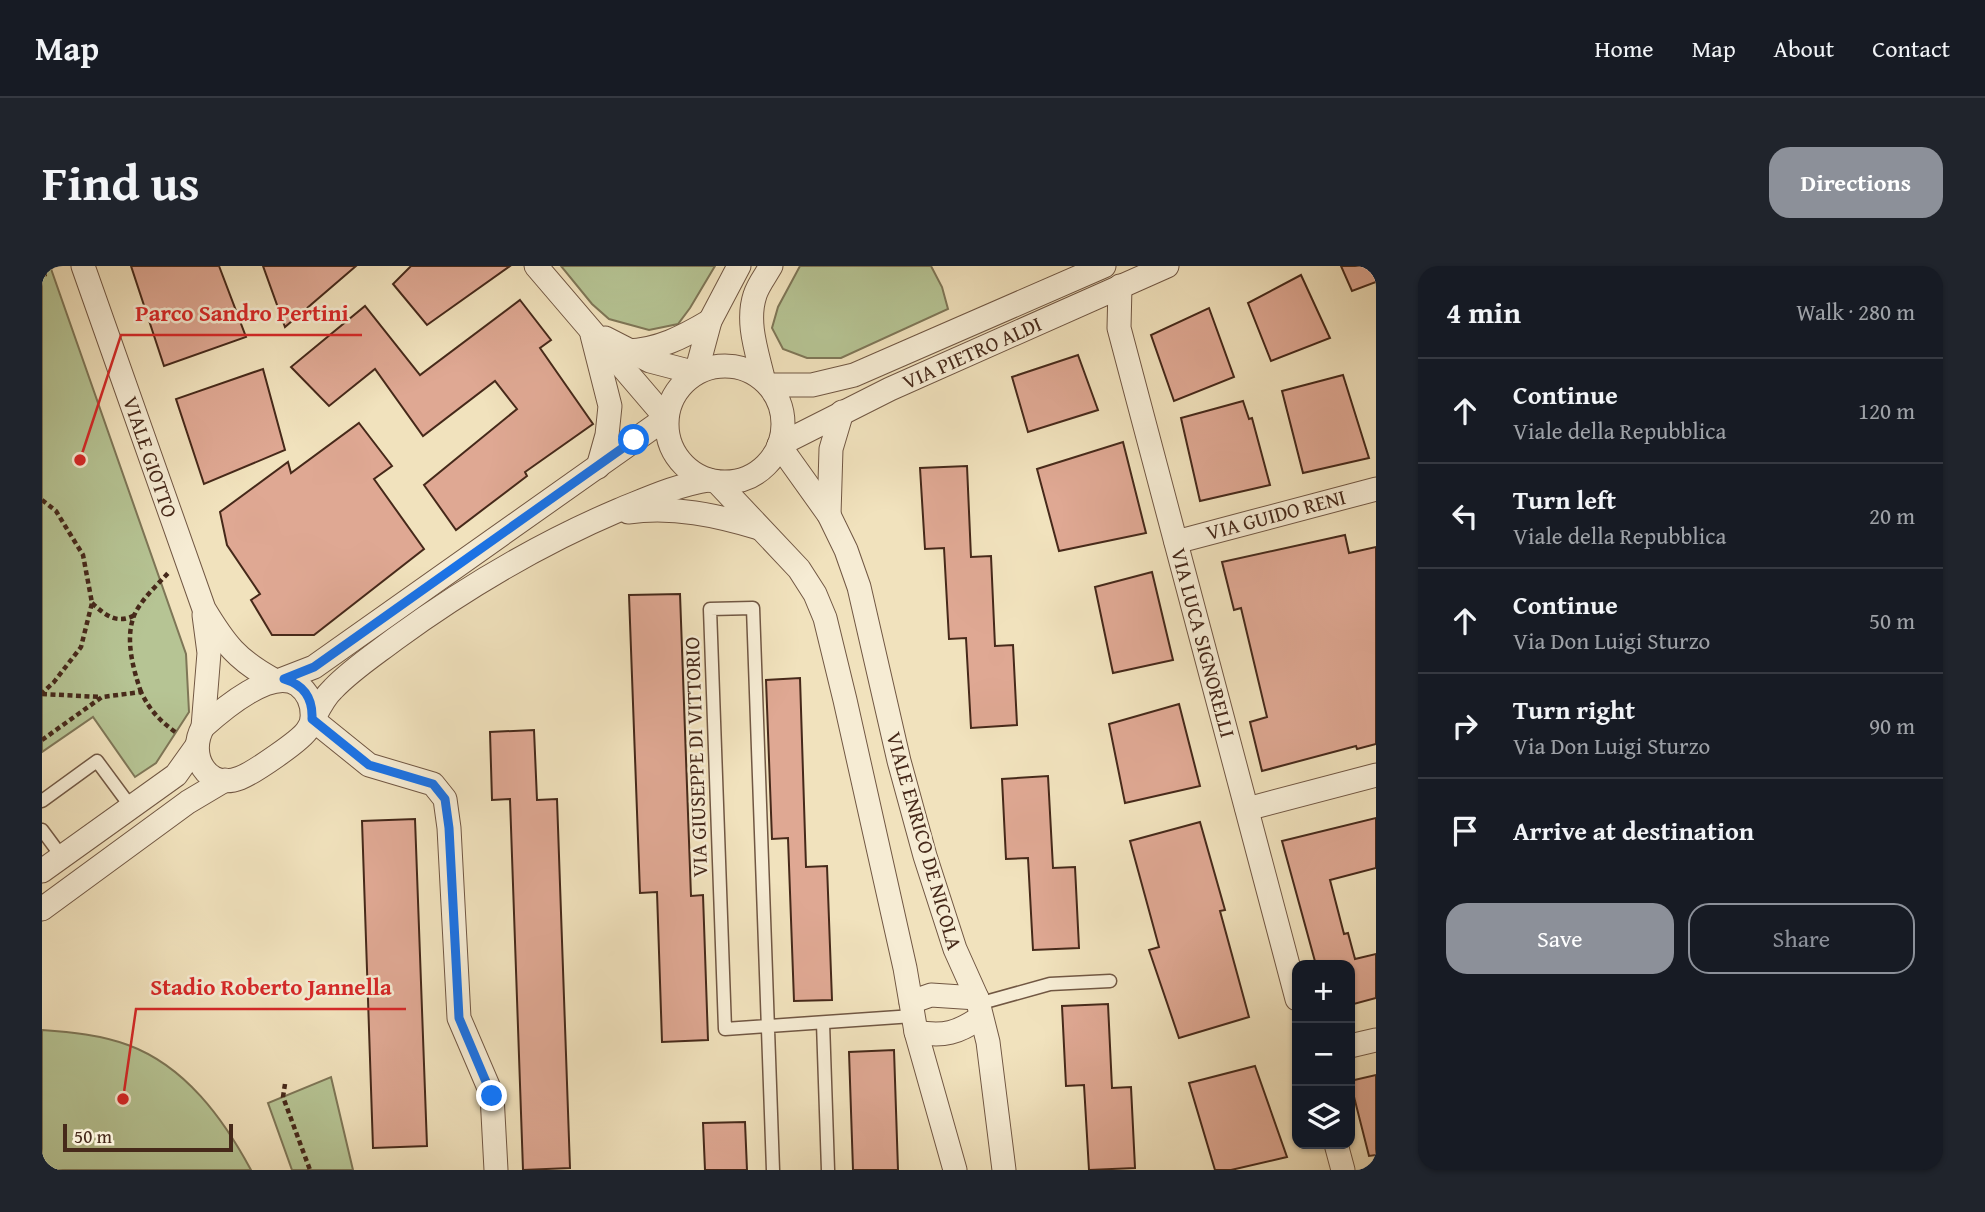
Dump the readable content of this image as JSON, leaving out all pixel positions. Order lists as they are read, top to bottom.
{
  "streets": {
    "street": [
      "VIA PIETRO ALDI",
      "VIALE GIOTTO",
      "VIA GUIDO RENI",
      "VIA LUCA SIGNORELLI",
      "VIALE ENRICO DE NICOLA"
    ],
    "lane": ["VIA GIUSEPPE DI VITTORIO"]
  },
  "crossings": [
    ["VIA PIETRO ALDI", "VIA LUCA SIGNORELLI"],
    ["VIA PIETRO ALDI", "VIALE ENRICO DE NICOLA"],
    ["VIA GUIDO RENI", "VIA LUCA SIGNORELLI"],
    ["VIA GIUSEPPE DI VITTORIO", "VIALE ENRICO DE NICOLA"]
  ],
  "places": ["Parco Sandro Pertini", "Stadio Roberto Jannella"],
  "scale_bar": "50 m",
  "page": {
    "header": "Map",
    "nav": [
      "Home",
      "Map",
      "About",
      "Contact"
    ],
    "title": "Find us",
    "buttons": [
      "Directions",
      ["Save", "Share"]
    ],
    "heading": ["4 min", "Walk · 280 m"],
    "list": [
      ["Continue", "Viale della Repubblica", "120 m"],
      ["Turn left", "Viale della Repubblica", "20 m"],
      ["Continue", "Via Don Luigi Sturzo", "50 m"],
      ["Turn right", "Via Don Luigi Sturzo", "90 m"],
      "Arrive at destination"
    ],
    "map_buttons": ["+", "−"],
    "scale": "50 m"
  }
}
